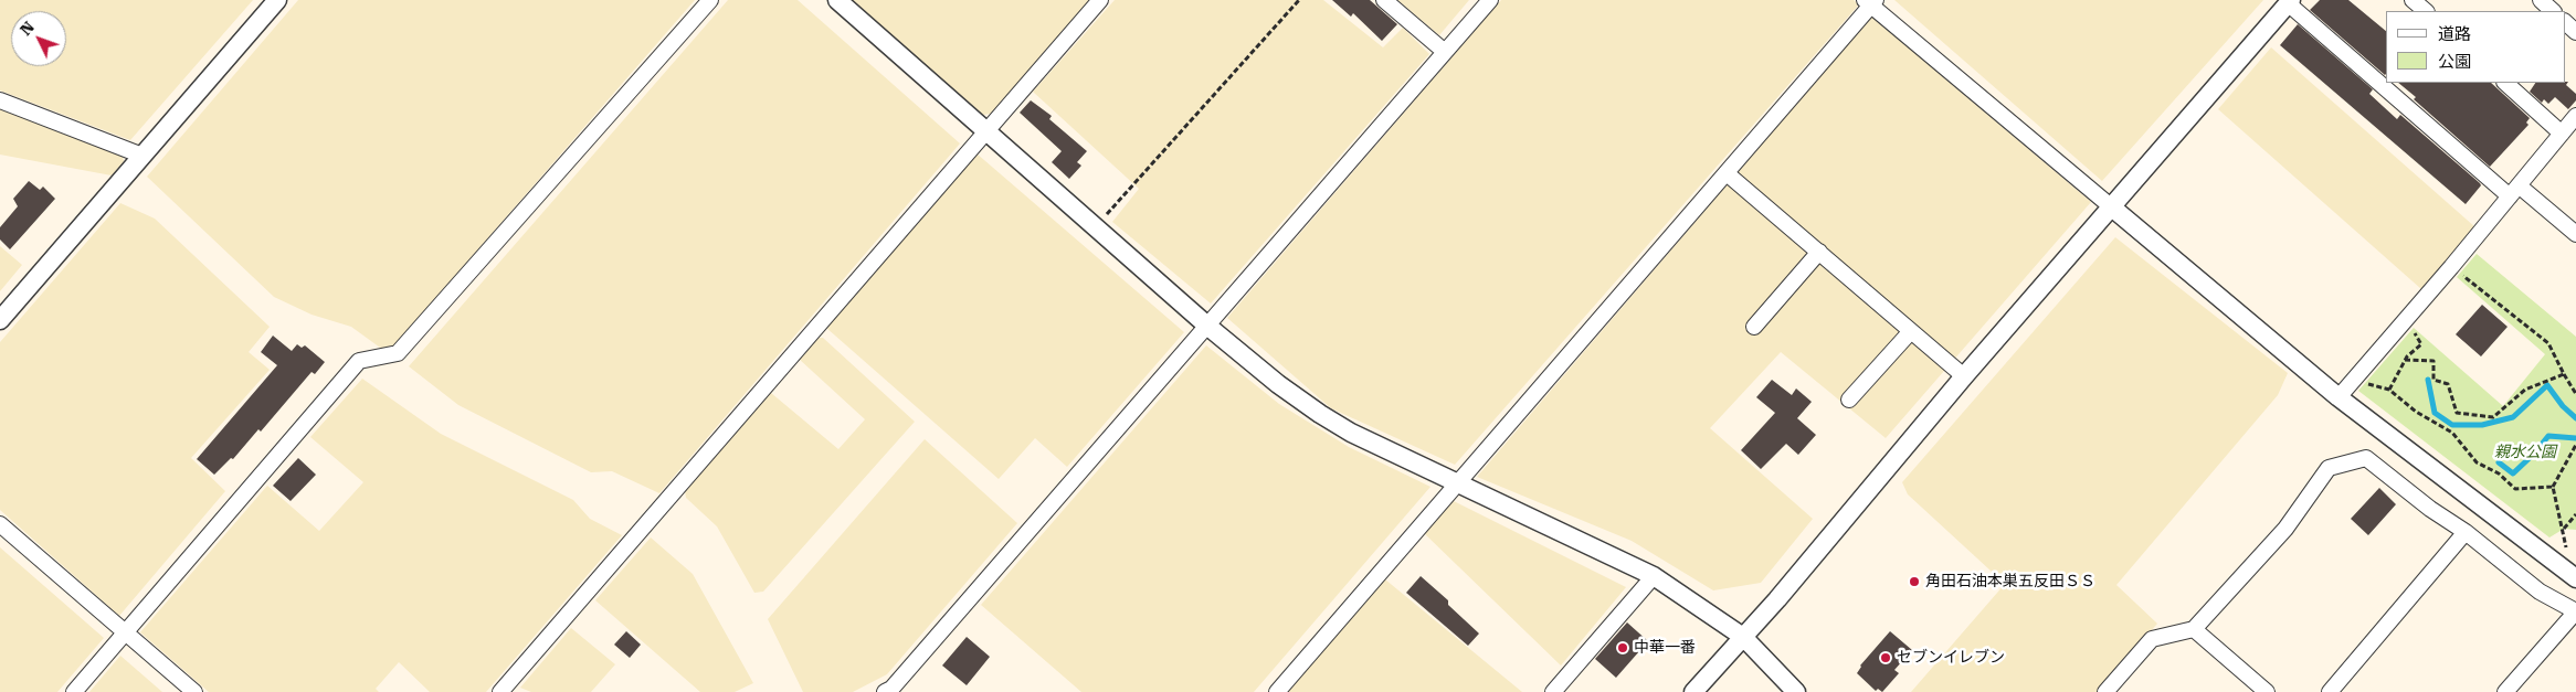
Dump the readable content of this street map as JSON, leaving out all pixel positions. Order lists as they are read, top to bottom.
{
  "parks": ["親水公園"],
  "places": ["角田石油本巣五反田ＳＳ", "中華一番", "セブンイレブン"],
  "legend": ["道路", "公園"],
  "north": "top left"
}
